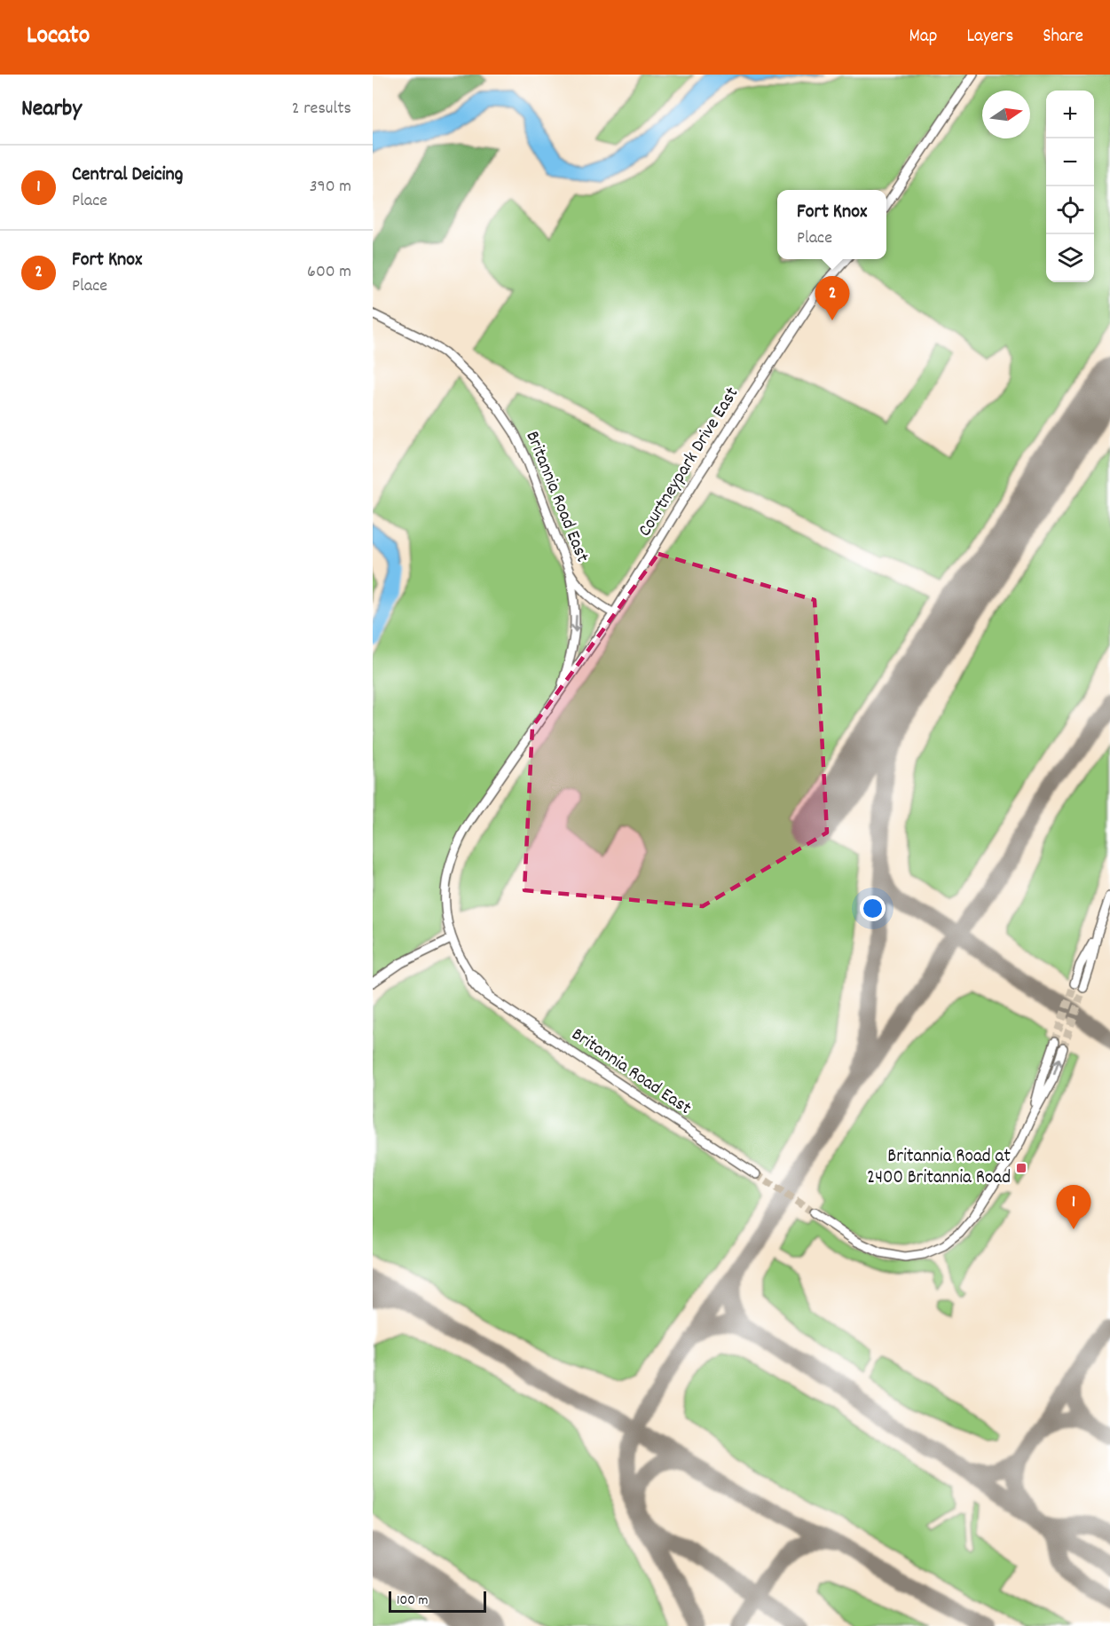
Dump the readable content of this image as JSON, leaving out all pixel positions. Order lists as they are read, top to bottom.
{
  "streets": {
    "street": ["Courtneypark Drive East", "Britannia Road East"]
  },
  "crossings": [
    ["Courtneypark Drive East", "Britannia Road East"]
  ],
  "places": {
    "transit": ["Britannia Road at 2400 Britannia Road"]
  },
  "scale_bar": "100 m",
  "north": "right",
  "page": {
    "header": "Locato",
    "nav": ["Map", "Layers", "Share"],
    "heading": ["Nearby", "2 results"],
    "map_buttons": ["+", "−"],
    "list": [
      {
        "mark": "1",
        "name": "Central Deicing",
        "note": "Place",
        "value": "390 m"
      },
      {
        "mark": "2",
        "name": "Fort Knox",
        "note": "Place",
        "value": "600 m"
      }
    ],
    "popup": ["Fort Knox", "Place"],
    "pins": ["2", "1"],
    "scale": "100 m"
  }
}
